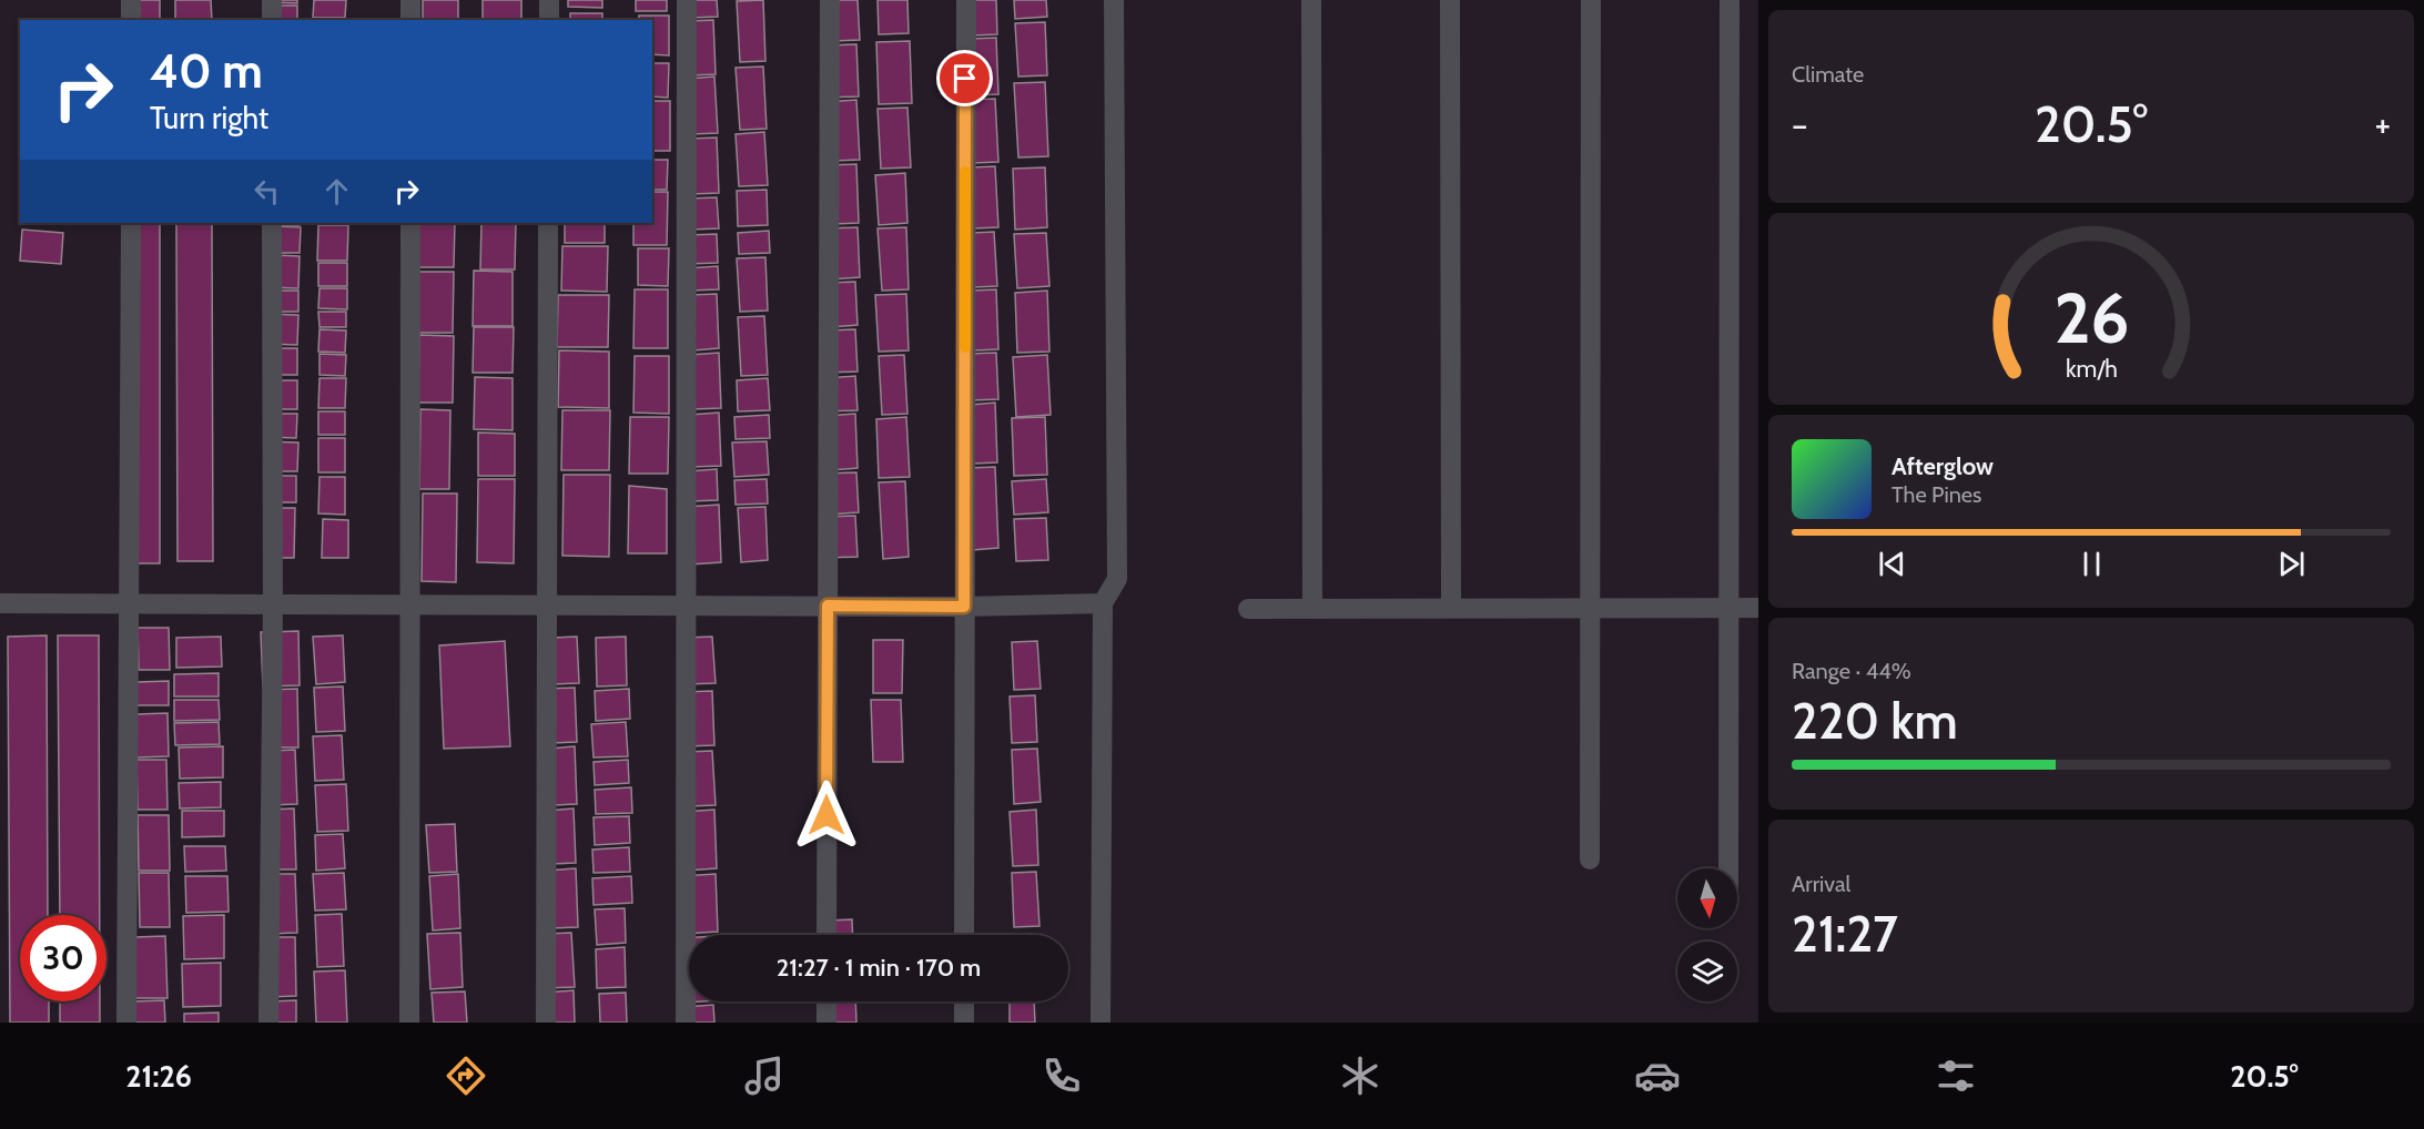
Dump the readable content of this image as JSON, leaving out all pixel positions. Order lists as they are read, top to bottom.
{
  "north": "bottom",
  "page": {
    "tile": [
      "Climate",
      ["Range · 44%", "220 km"],
      ["Arrival", "21:27"]
    ],
    "turn": ["40 m", "Turn right"],
    "heat": ["−", "20.5°", "+"],
    "song": ["Afterglow", "The Pines"],
    "limit": "30",
    "trip": "21:27 · 1 min · 170 m",
    "tabs": ["21:26", "20.5°"],
    "gauge": ["26", "km/h"]
  }
}
